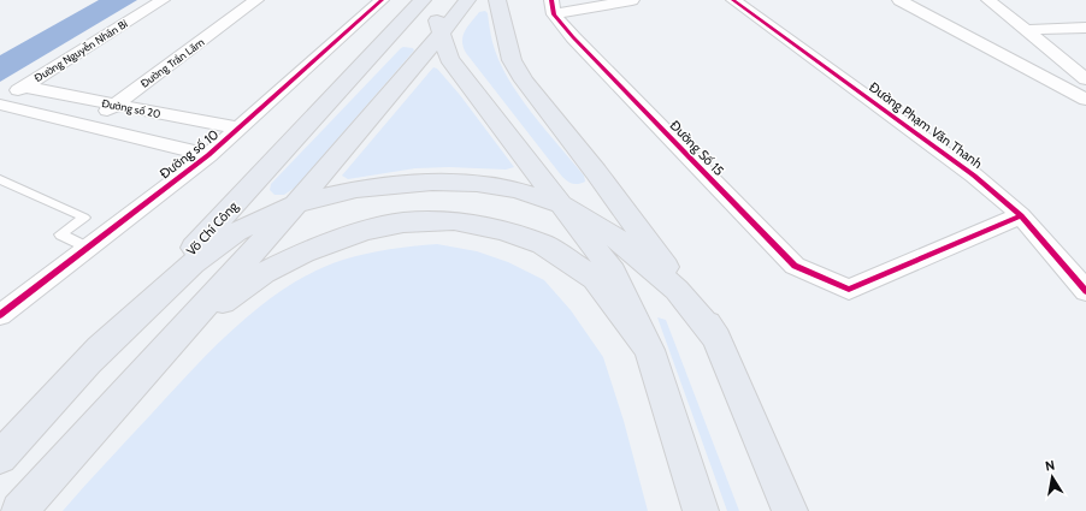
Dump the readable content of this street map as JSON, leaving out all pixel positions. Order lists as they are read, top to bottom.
{
  "streets": {
    "main road": ["Võ Chí Công"],
    "street": [
      "Đường Nguyễn Nhân Bỉ",
      "Đường Trần Lãm",
      "Đường số 20",
      "Đường Phạm Văn Thanh",
      "Đường Số 15",
      "Đường số 10"
    ]
  },
  "crossings": [
    ["Đường Nguyễn Nhân Bỉ", "Đường số 20"],
    ["Đường Trần Lãm", "Đường số 20"],
    ["Đường số 20", "Đường số 10"],
    ["Đường Phạm Văn Thanh", "Đường Số 15"]
  ],
  "north": "top"
}
